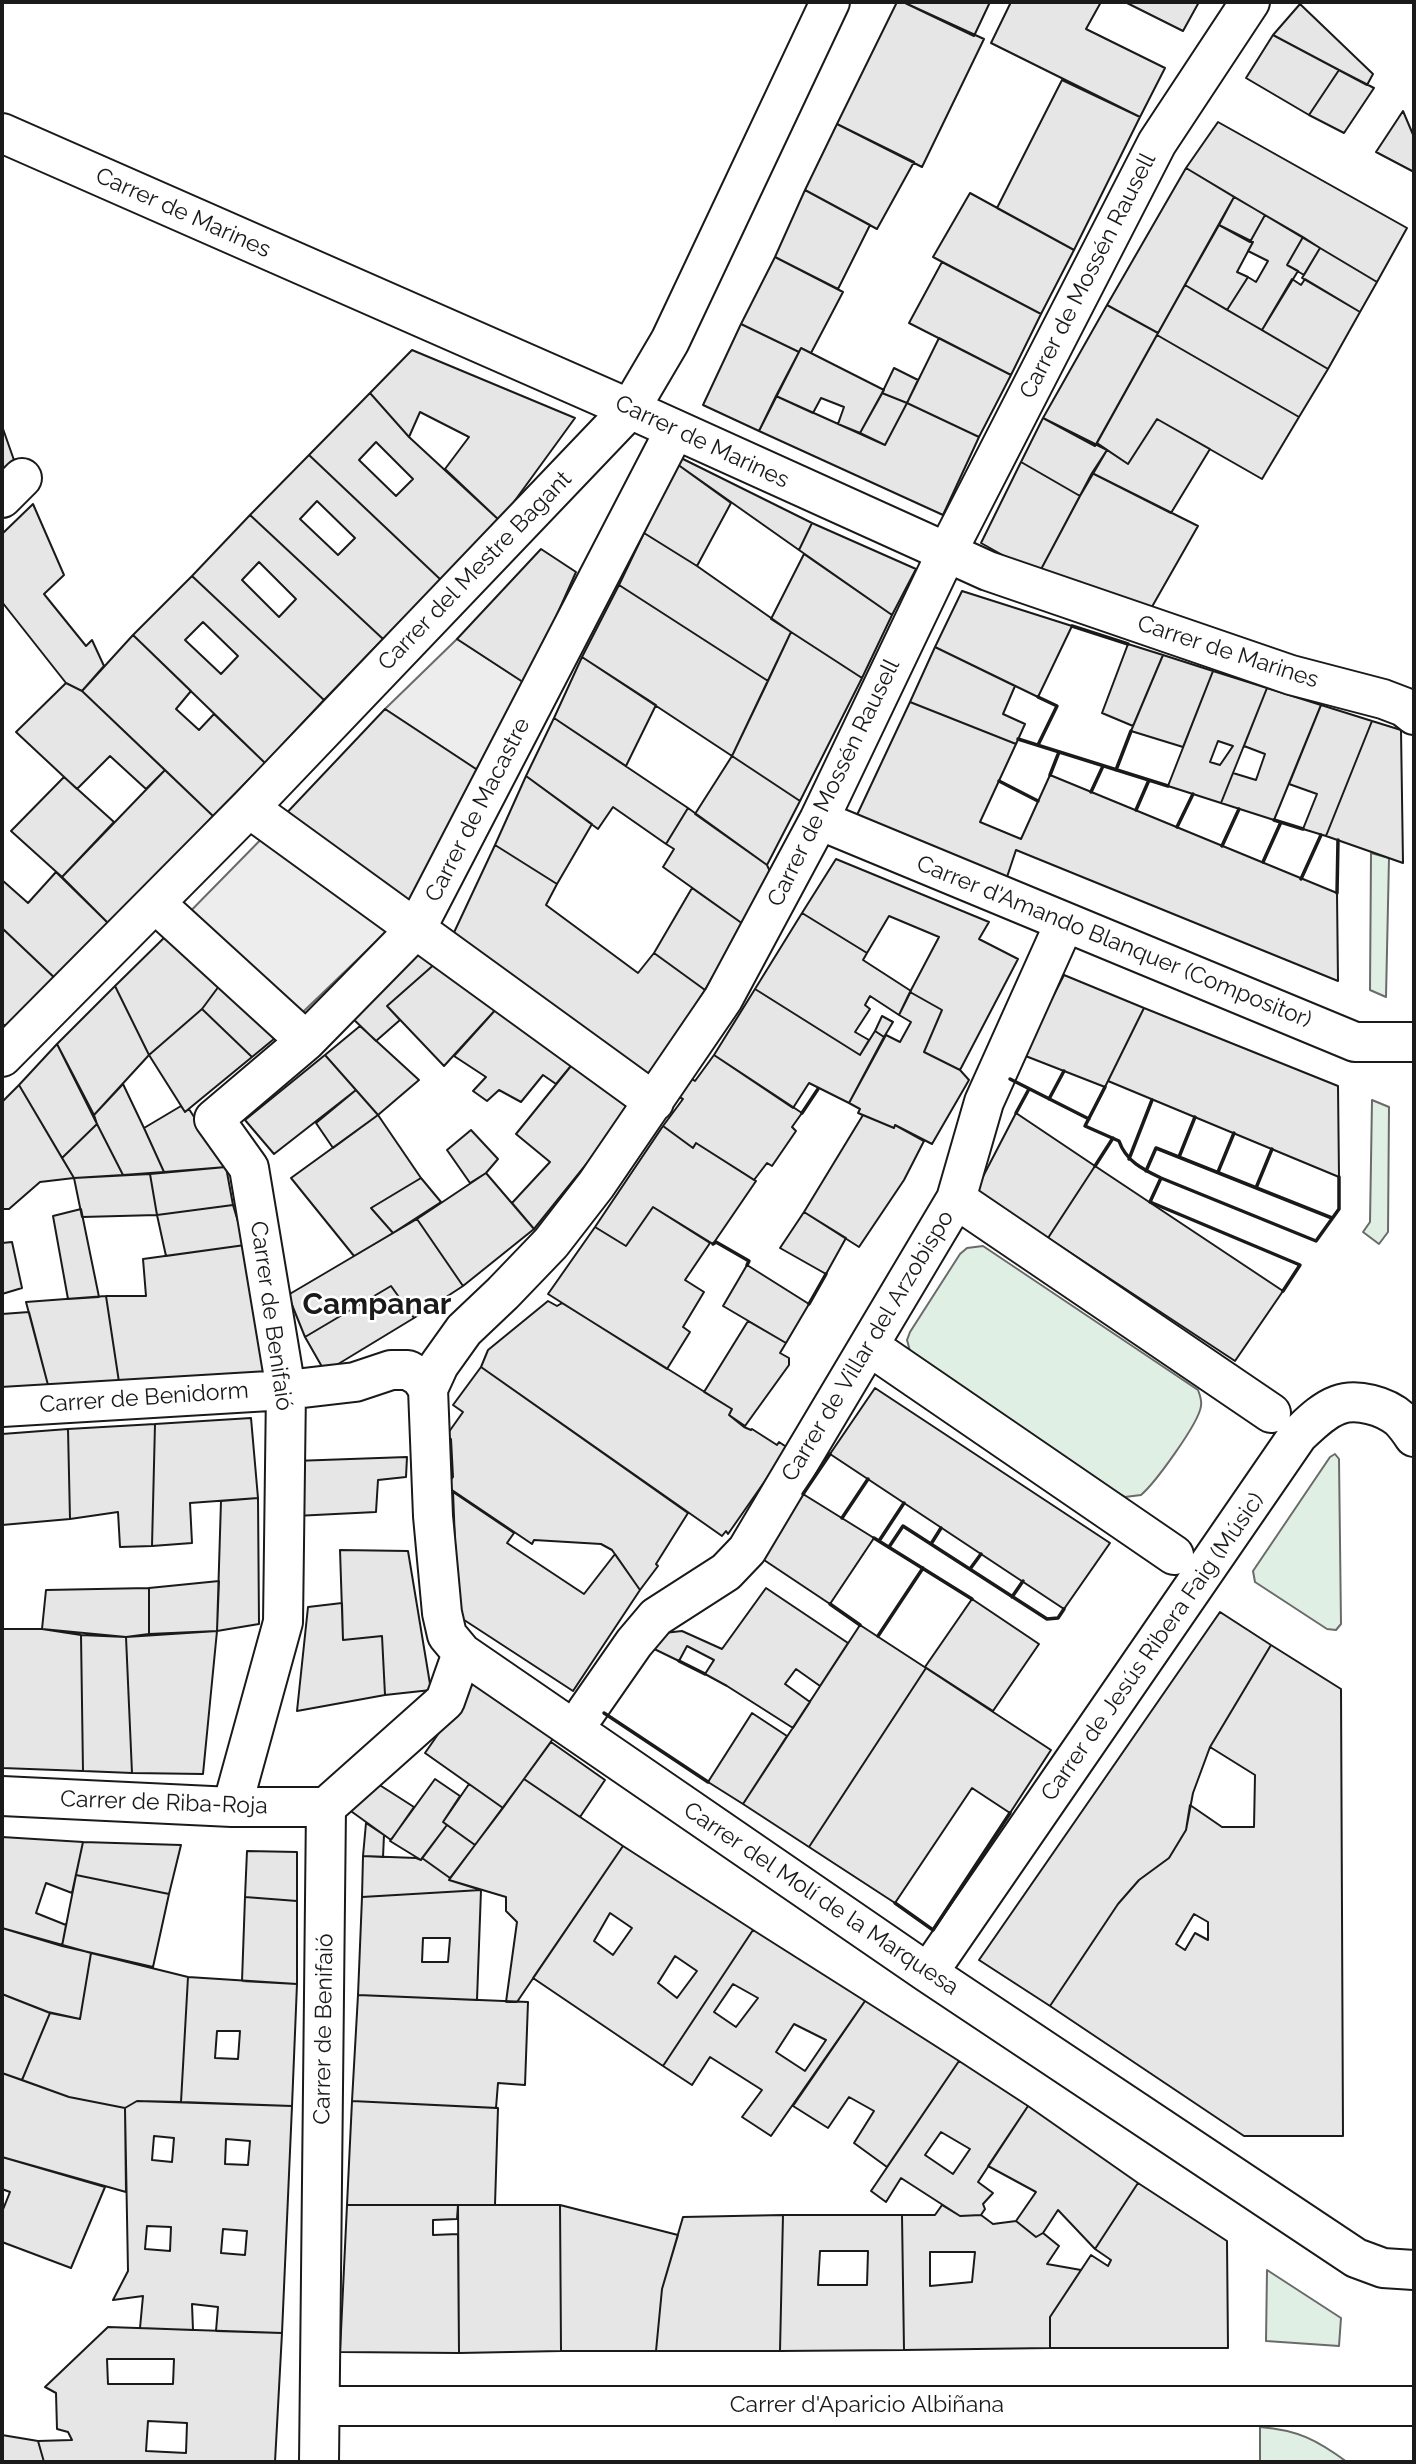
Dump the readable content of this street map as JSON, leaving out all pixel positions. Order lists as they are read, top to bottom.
{
  "streets": {
    "street": [
      "Carrer de Marines",
      "Carrer de Mossén Rausell",
      "Carrer del Mestre Bagant",
      "Carrer de Macastre",
      "Carrer d'Amando Blanquer (Compositor)",
      "Carrer de Benifaió",
      "Carrer de Villar del Arzobispo",
      "Carrer de Benidorm",
      "Carrer de Jesús Ribera Faig (Músic)",
      "Carrer de Riba-Roja",
      "Carrer del Molí de la Marquesa",
      "Carrer d'Aparicio Albiñana"
    ]
  },
  "crossings": [
    ["Carrer de Marines", "Carrer de Mossén Rausell"],
    ["Carrer de Marines", "Carrer del Mestre Bagant"],
    ["Carrer de Marines", "Carrer de Macastre"],
    ["Carrer de Mossén Rausell", "Carrer de Macastre"],
    ["Carrer de Mossén Rausell", "Carrer d'Amando Blanquer (Compositor)"],
    ["Carrer de Mossén Rausell", "Carrer del Molí de la Marquesa"],
    ["Carrer de Macastre", "Carrer de Benifaió"],
    ["Carrer d'Amando Blanquer (Compositor)", "Carrer de Villar del Arzobispo"],
    ["Carrer de Benifaió", "Carrer de Benidorm"],
    ["Carrer de Benifaió", "Carrer de Riba-Roja"],
    ["Carrer de Benifaió", "Carrer d'Aparicio Albiñana"],
    ["Carrer de Jesús Ribera Faig (Músic)", "Carrer del Molí de la Marquesa"]
  ],
  "districts": ["Campanar"]
}
